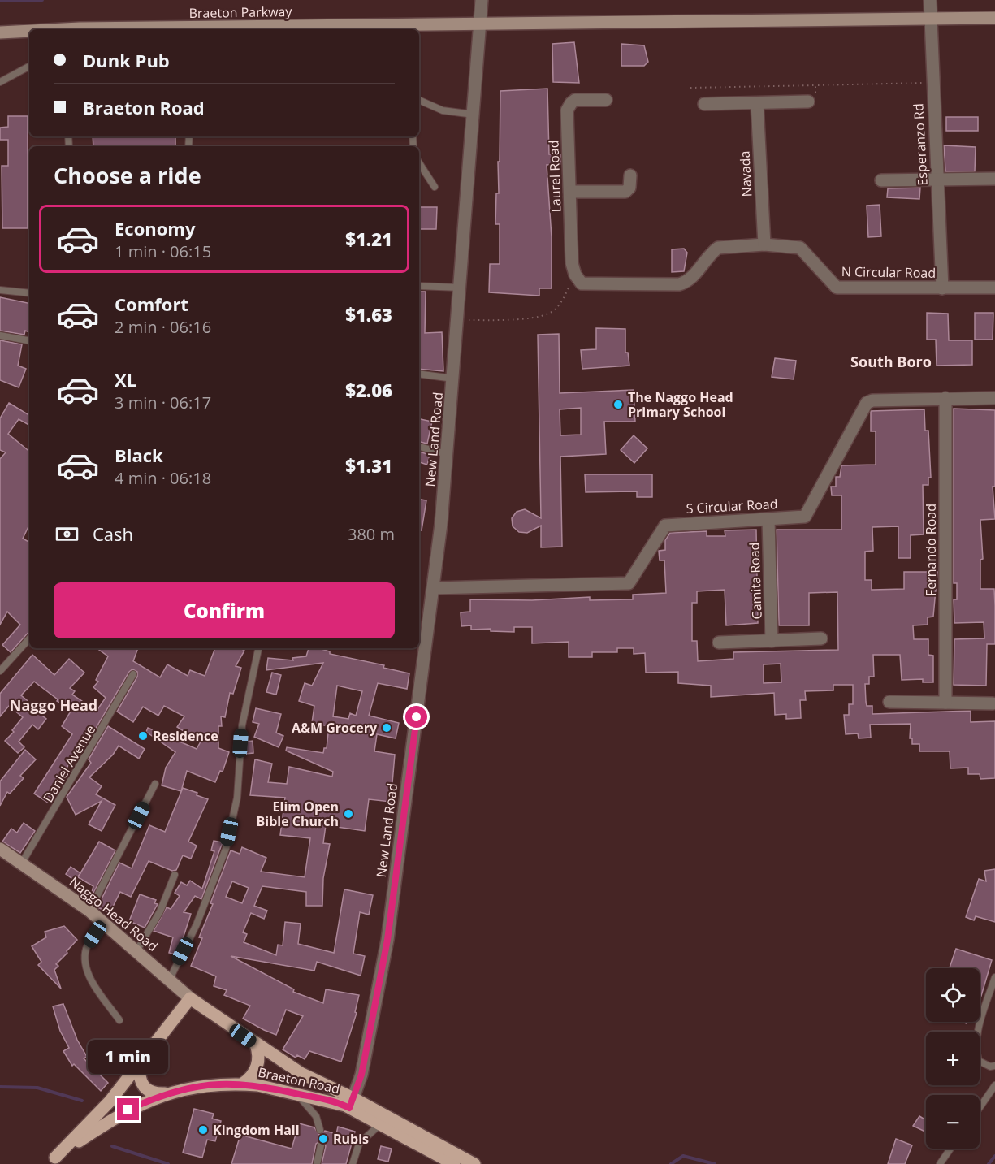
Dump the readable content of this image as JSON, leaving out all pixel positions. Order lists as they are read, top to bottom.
{
  "streets": {
    "main road": ["Braeton Parkway", "Naggo Head Road", "Braeton Road"],
    "street": [
      "Esperanzo Rd",
      "Navada",
      "Laurel Road",
      "N Circular Road",
      "New Land Road",
      "S Circular Road",
      "Fernando Road",
      "Camita Road"
    ],
    "lane": ["Daniel Avenue"]
  },
  "crossings": [
    ["Braeton Parkway", "Esperanzo Rd"],
    ["Braeton Parkway", "New Land Road"],
    ["Esperanzo Rd", "N Circular Road"],
    ["Navada", "N Circular Road"],
    ["Laurel Road", "N Circular Road"],
    ["New Land Road", "S Circular Road"],
    ["New Land Road", "Naggo Head Road"],
    ["New Land Road", "Braeton Road"],
    ["S Circular Road", "Fernando Road"],
    ["S Circular Road", "Camita Road"],
    ["Daniel Avenue", "Naggo Head Road"],
    ["Naggo Head Road", "Braeton Road"]
  ],
  "districts": ["South Boro", "Naggo Head"],
  "places": [
    "The Naggo Head Primary School",
    "A&M Grocery",
    "Residence",
    "Elim Open Bible Church",
    "Kingdom Hall",
    "Rubis"
  ],
  "page": {
    "banner": ["Dunk Pub", "Braeton Road"],
    "heading": "Choose a ride",
    "list": [
      {
        "name": "Economy",
        "note": "1 min · 06:15",
        "value": "$1.21"
      },
      {
        "name": "Comfort",
        "note": "2 min · 06:16",
        "value": "$1.63"
      },
      {
        "name": "XL",
        "note": "3 min · 06:17",
        "value": "$2.06"
      },
      {
        "name": "Black",
        "note": "4 min · 06:18",
        "value": "$1.31"
      }
    ],
    "pay": ["Cash", "380 m"],
    "buttons": "Confirm",
    "map_buttons": ["+", "−"],
    "bubble": "1 min"
  }
}
